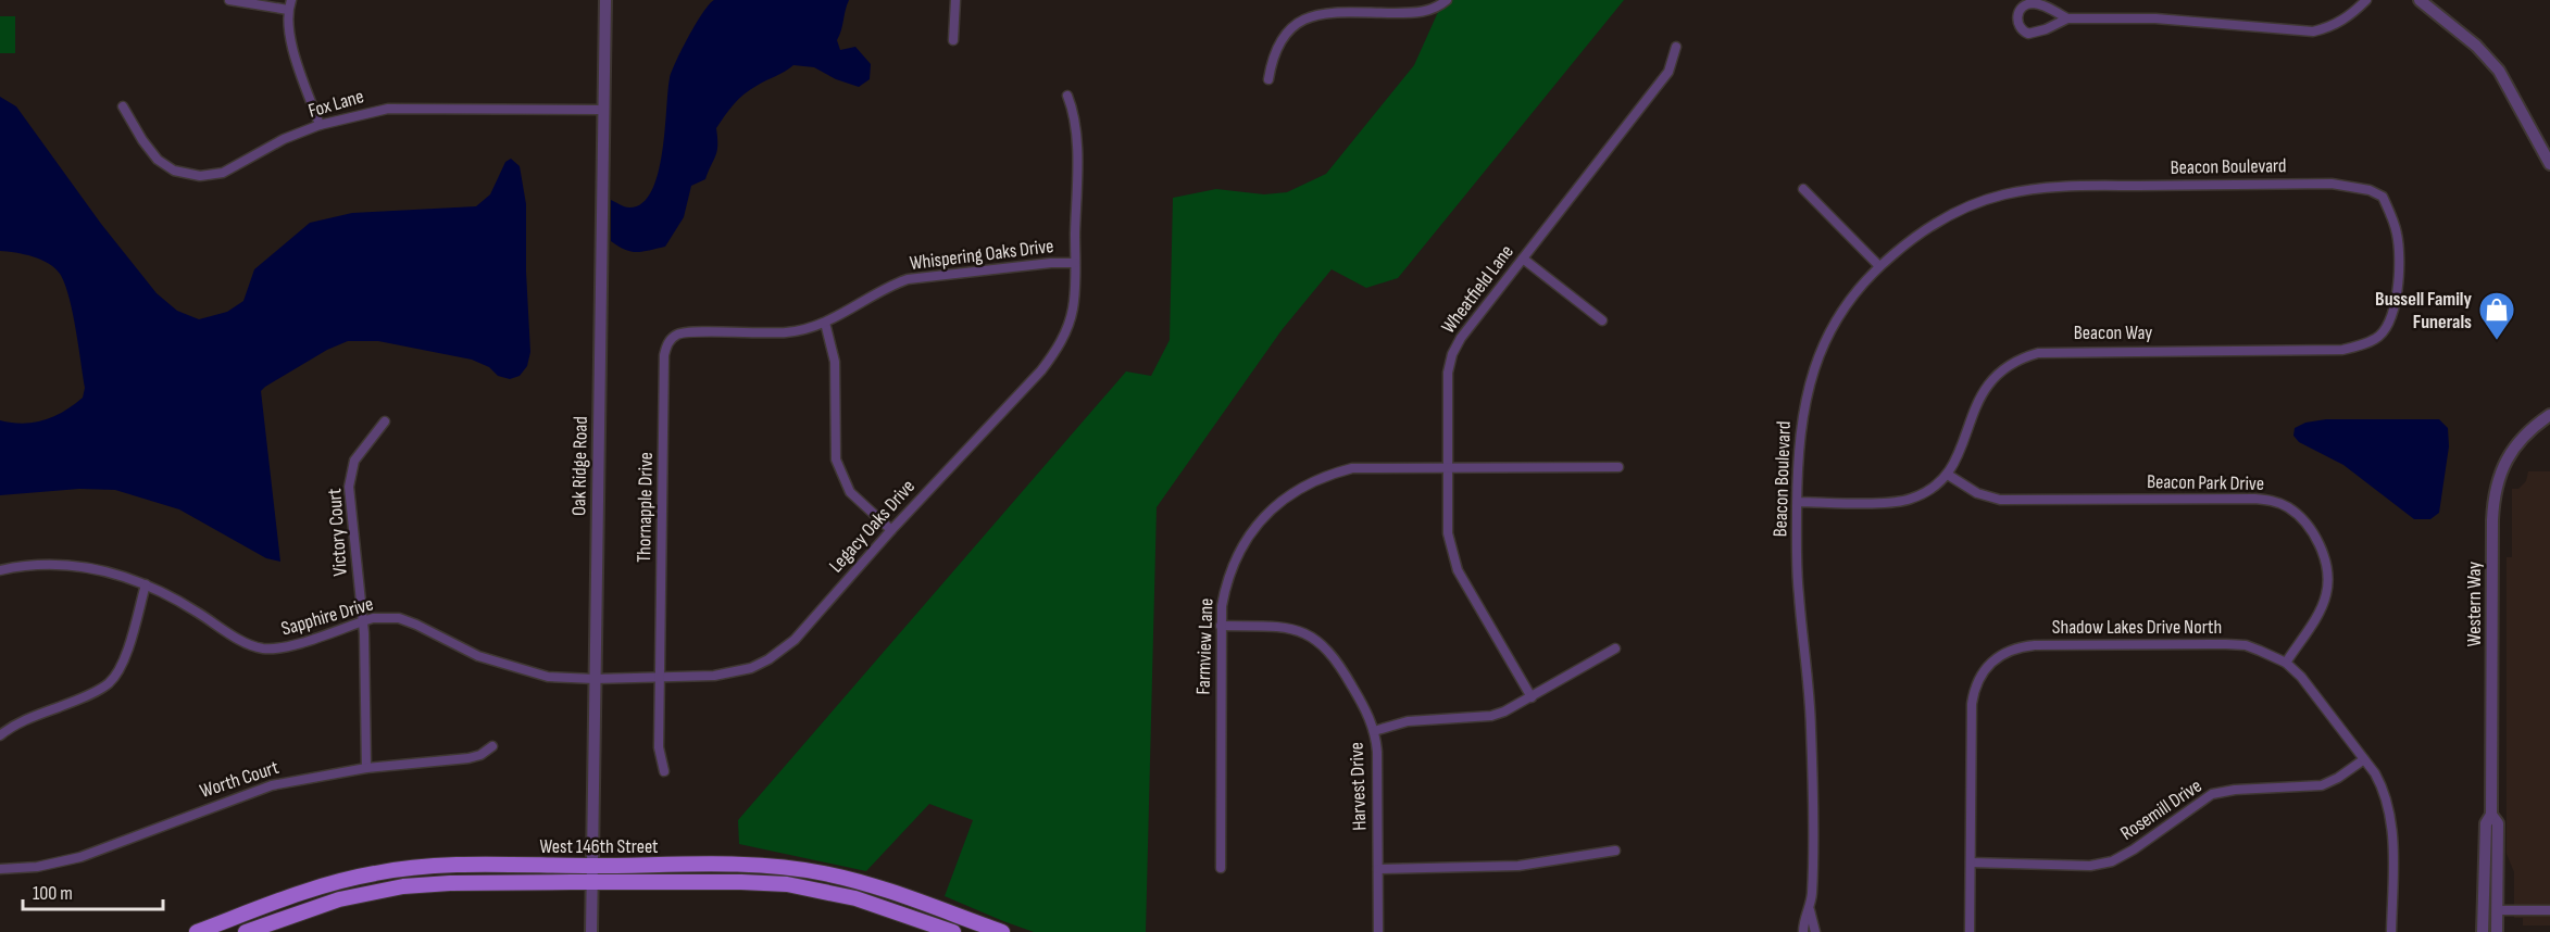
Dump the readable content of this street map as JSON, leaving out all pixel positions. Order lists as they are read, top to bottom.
{
  "streets": {
    "main road": ["West 146th Street"],
    "street": [
      "Fox Lane",
      "Beacon Boulevard",
      "Whispering Oaks Drive",
      "Wheatfield Lane",
      "Beacon Way",
      "Oak Ridge Road",
      "Beacon Park Drive",
      "Thornapple Drive",
      "Legacy Oaks Drive",
      "Victory Court",
      "Western Way",
      "Sapphire Drive",
      "Shadow Lakes Drive North",
      "Farmview Lane",
      "Worth Court",
      "Harvest Drive",
      "Rosemill Drive"
    ]
  },
  "crossings": [
    ["Fox Lane", "Oak Ridge Road"],
    ["Beacon Boulevard", "Beacon Way"],
    ["Whispering Oaks Drive", "Thornapple Drive"],
    ["Whispering Oaks Drive", "Legacy Oaks Drive"],
    ["Wheatfield Lane", "Farmview Lane"],
    ["Beacon Way", "Beacon Park Drive"],
    ["Oak Ridge Road", "Legacy Oaks Drive"],
    ["Oak Ridge Road", "Sapphire Drive"],
    ["Oak Ridge Road", "West 146th Street"],
    ["Beacon Park Drive", "Shadow Lakes Drive North"],
    ["Thornapple Drive", "Legacy Oaks Drive"],
    ["Legacy Oaks Drive", "Sapphire Drive"],
    ["Victory Court", "Sapphire Drive"],
    ["Victory Court", "Worth Court"],
    ["Shadow Lakes Drive North", "Rosemill Drive"],
    ["Farmview Lane", "Harvest Drive"]
  ],
  "places": {
    "shop": ["Bussell Family Funerals"]
  },
  "scale_bar": "100 m"
}
